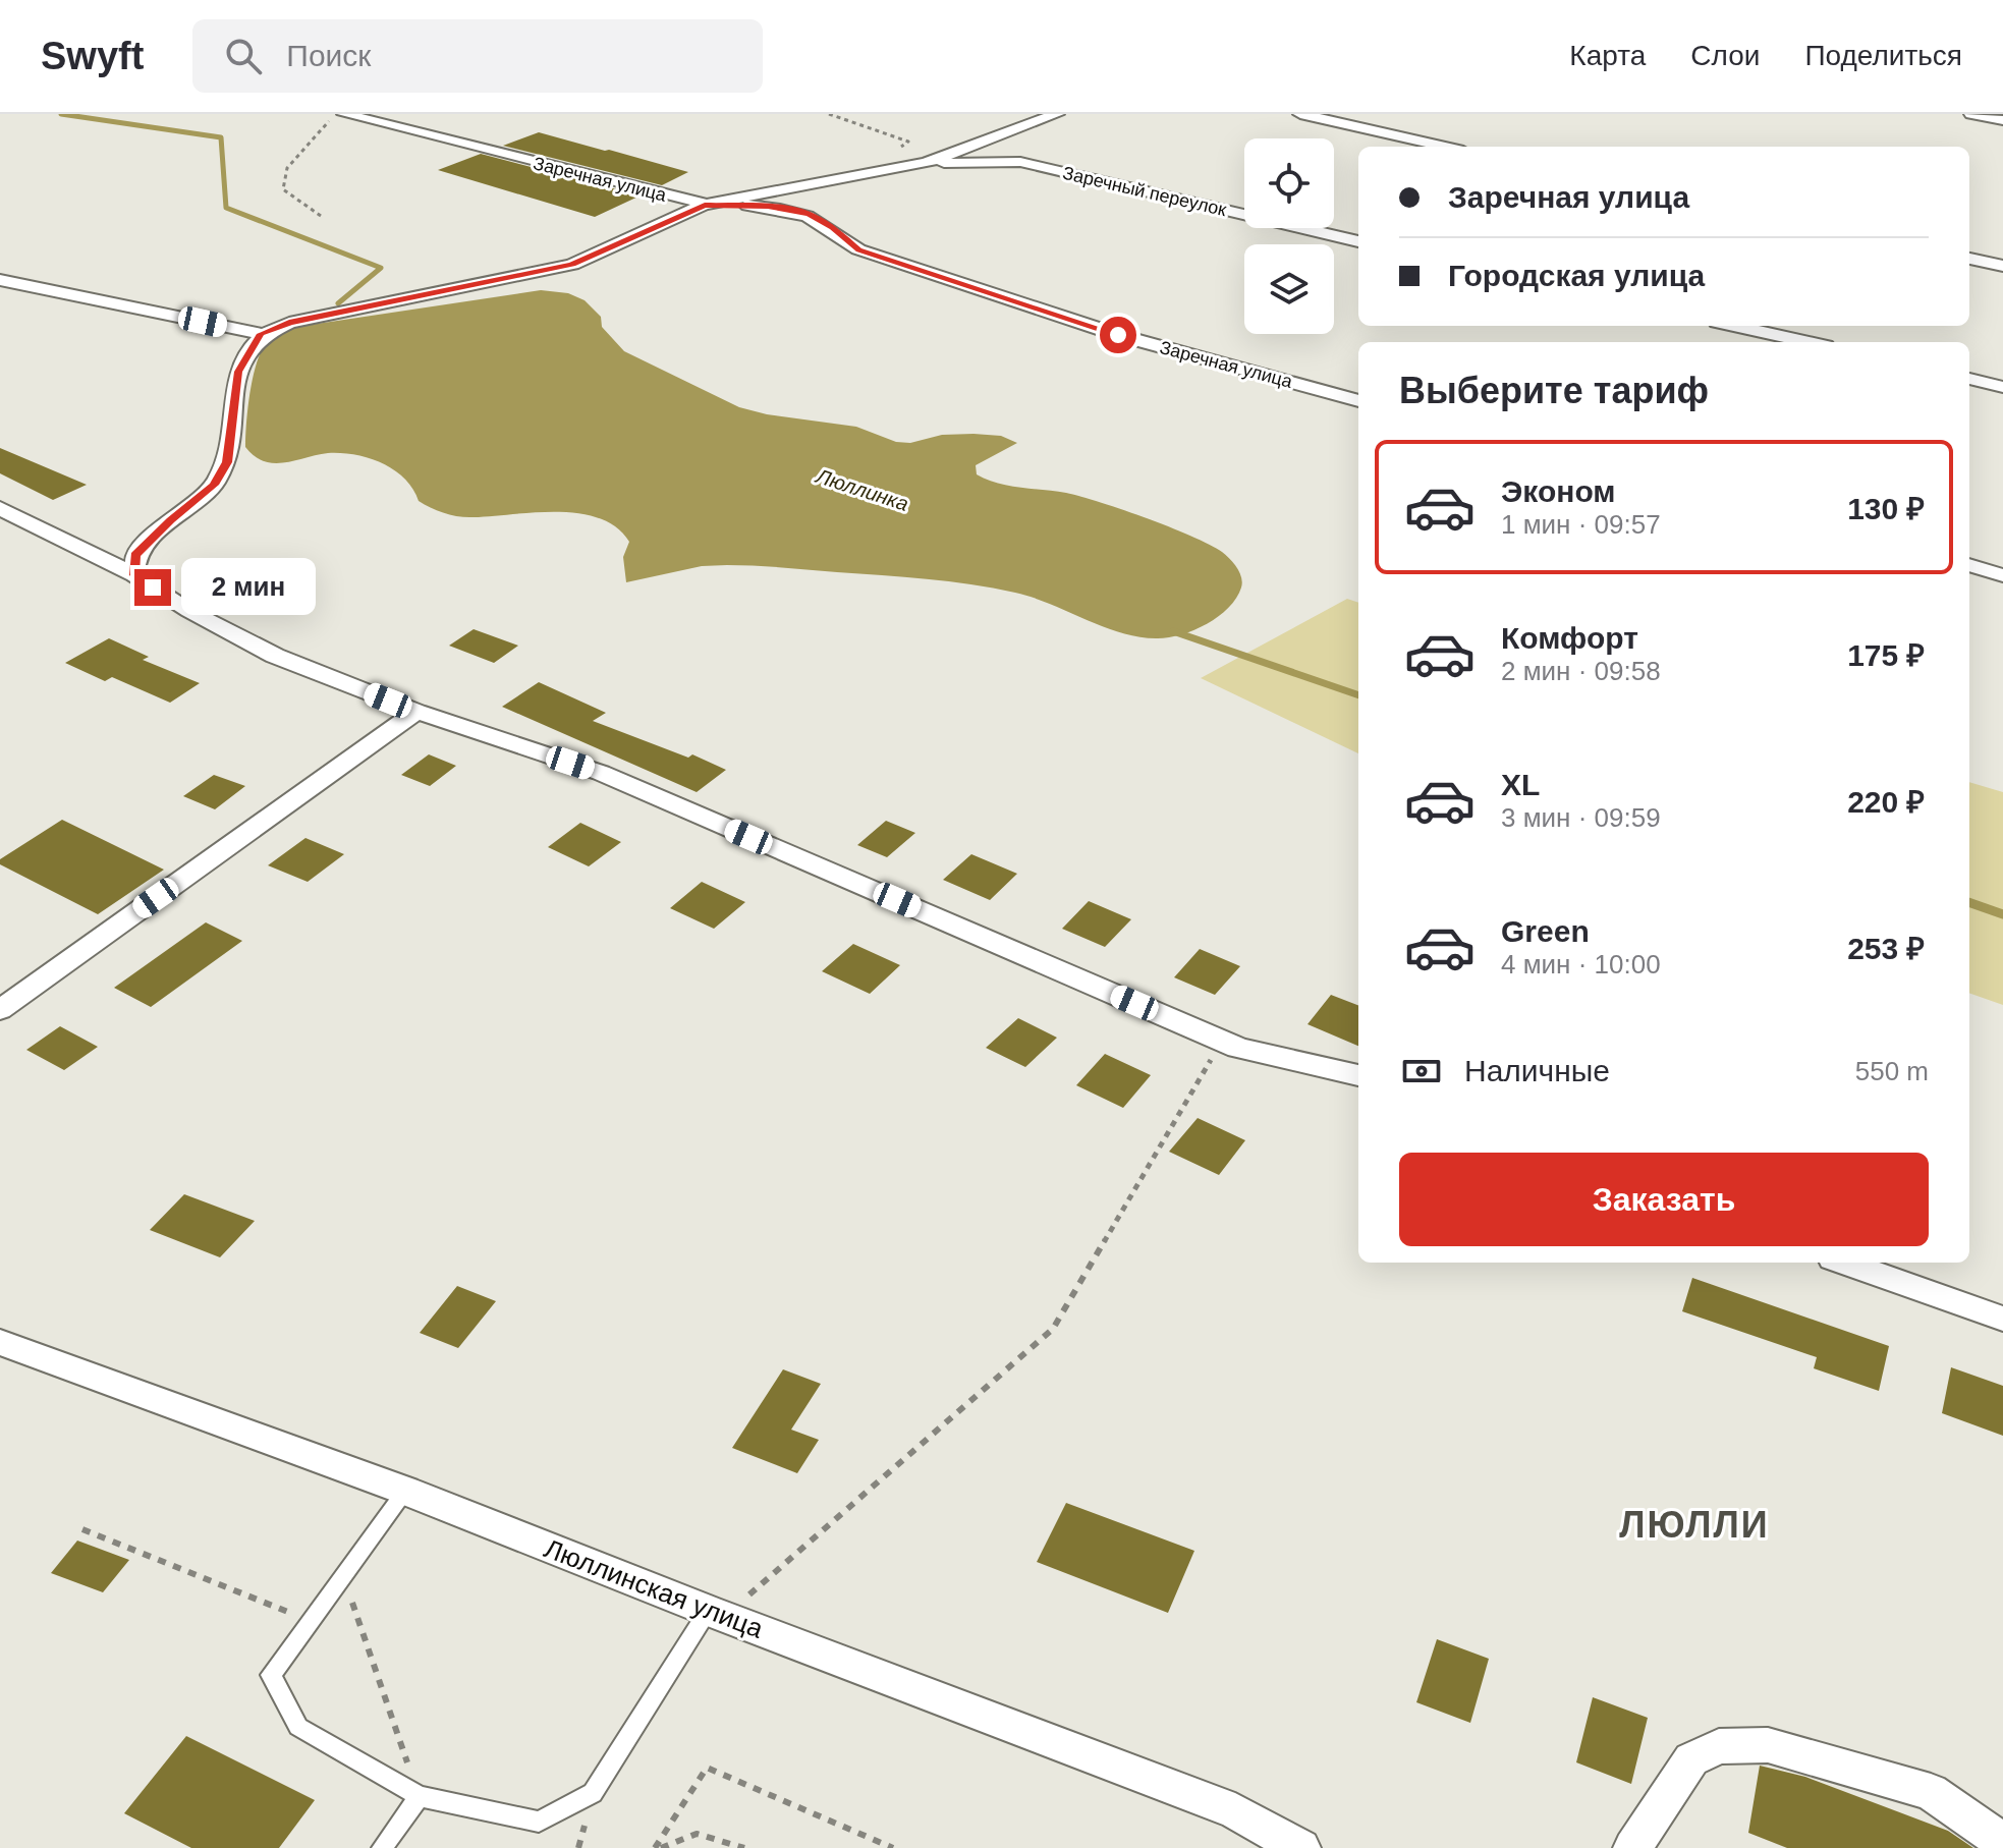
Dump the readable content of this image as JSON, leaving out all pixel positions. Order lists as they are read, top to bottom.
{
  "streets": {
    "street": ["Заречная улица", "Заречный переулок", "Люллинская улица"]
  },
  "districts": ["ЛЮЛЛИ"],
  "water": ["Люллинка"],
  "page": {
    "header": "Swyft",
    "search": "Поиск",
    "nav": ["Карта", "Слои", "Поделиться"],
    "banner": ["Заречная улица", "Городская улица"],
    "heading": "Выберите тариф",
    "list": [
      {
        "name": "Эконом",
        "note": "1 мин · 09:57",
        "value": "130 ₽"
      },
      {
        "name": "Комфорт",
        "note": "2 мин · 09:58",
        "value": "175 ₽"
      },
      {
        "name": "XL",
        "note": "3 мин · 09:59",
        "value": "220 ₽"
      },
      {
        "name": "Green",
        "note": "4 мин · 10:00",
        "value": "253 ₽"
      }
    ],
    "bubble": "2 мин",
    "pay": ["Наличные", "550 m"],
    "buttons": "Заказать"
  }
}
